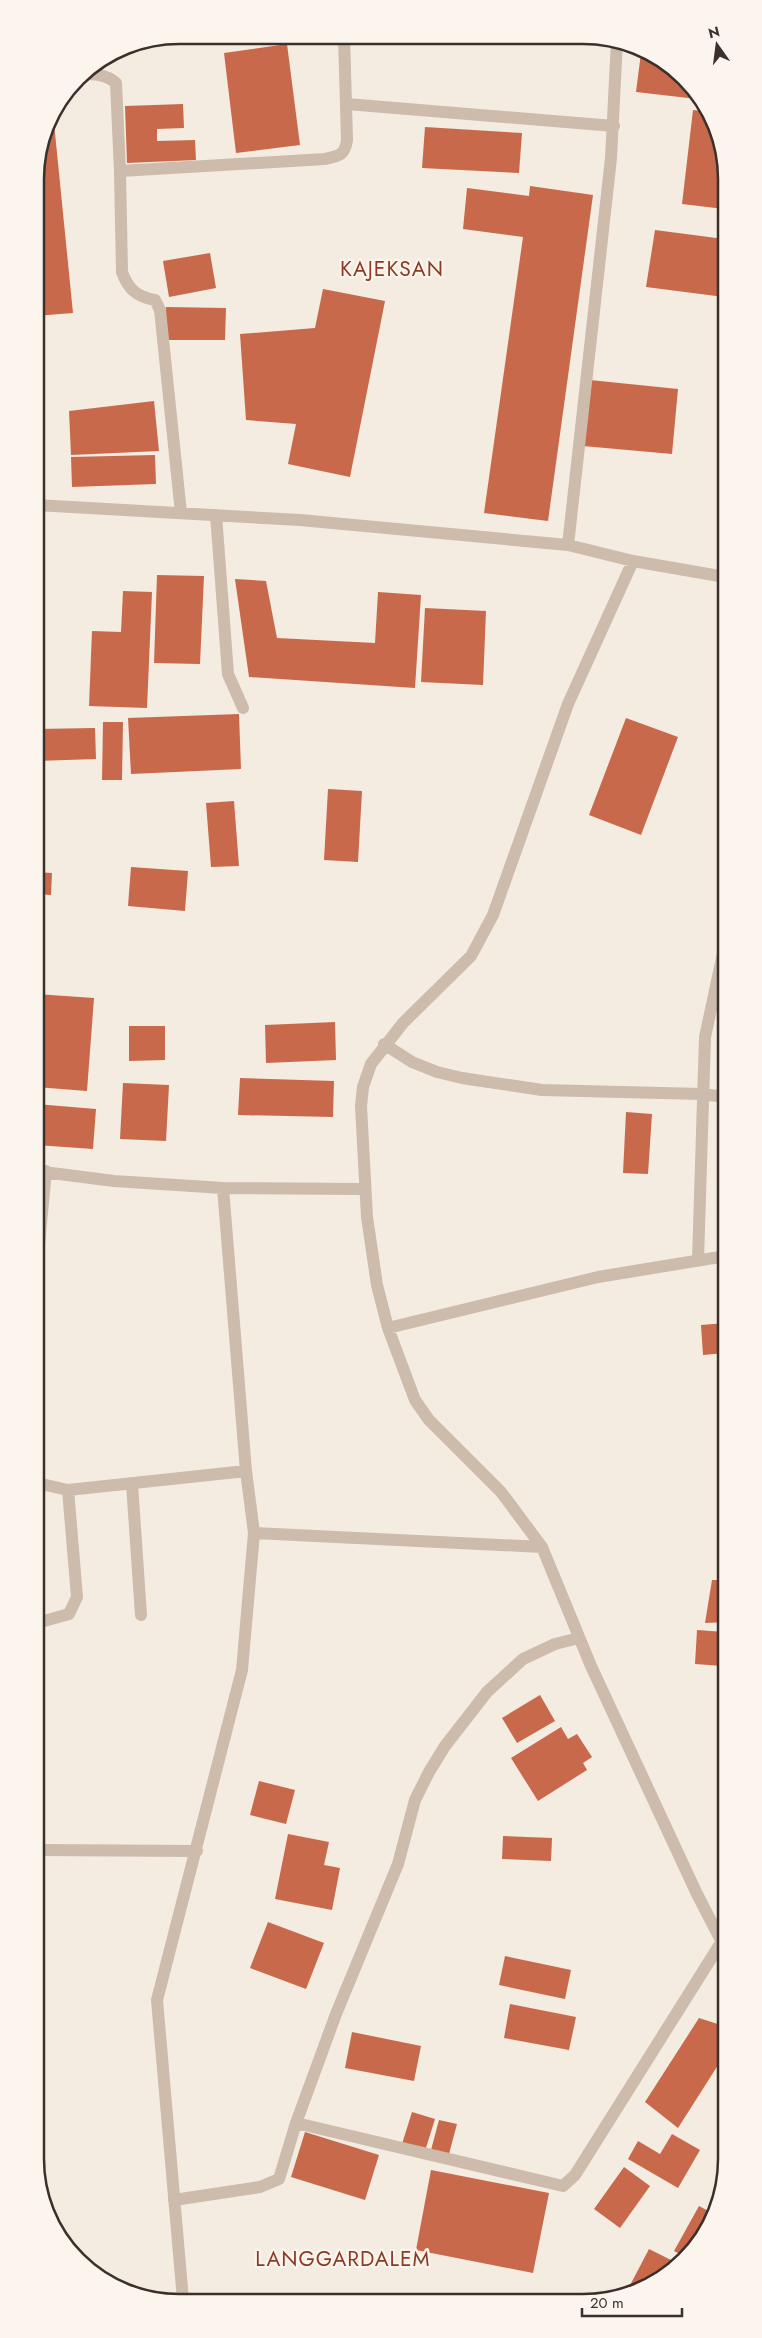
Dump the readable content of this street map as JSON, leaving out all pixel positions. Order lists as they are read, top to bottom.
{
  "districts": ["KAJEKSAN", "LANGGARDALEM"],
  "scale_bar": "20 m",
  "north": "top"
}
